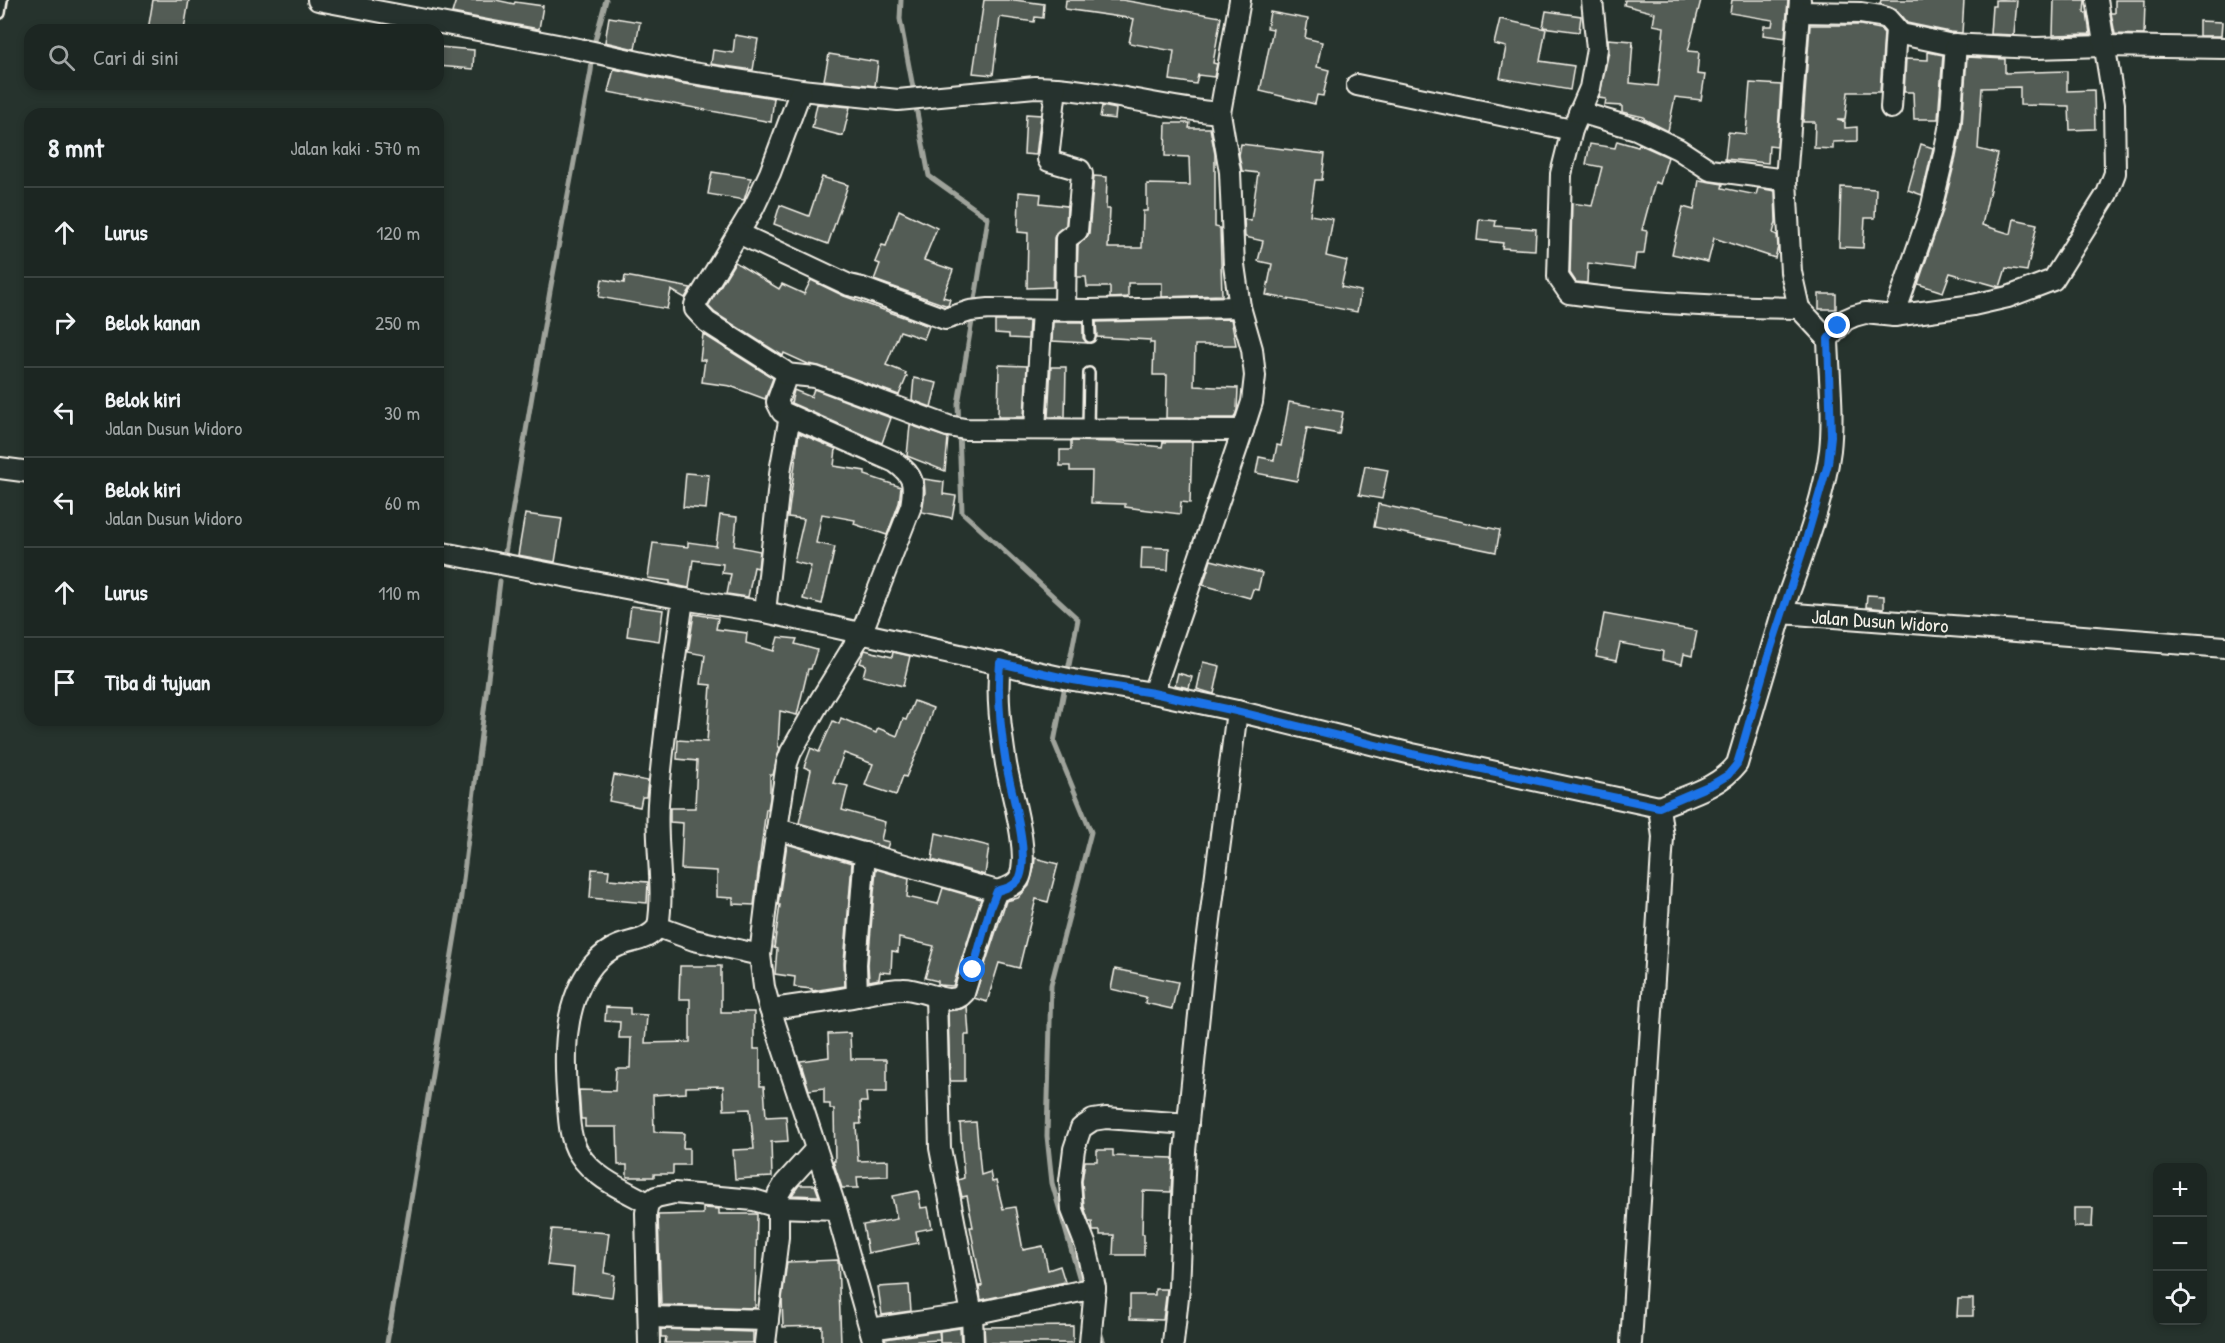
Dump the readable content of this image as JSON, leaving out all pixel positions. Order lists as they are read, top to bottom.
{
  "streets": {
    "street": ["Jalan Dusun Widoro"]
  },
  "page": {
    "search": "Cari di sini",
    "heading": ["8 mnt", "Jalan kaki · 570 m"],
    "list": [
      ["Lurus", "120 m"],
      ["Belok kanan", "250 m"],
      ["Belok kiri", "Jalan Dusun Widoro", "30 m"],
      ["Belok kiri", "Jalan Dusun Widoro", "60 m"],
      ["Lurus", "110 m"],
      "Tiba di tujuan"
    ],
    "map_buttons": ["+", "−"]
  }
}
